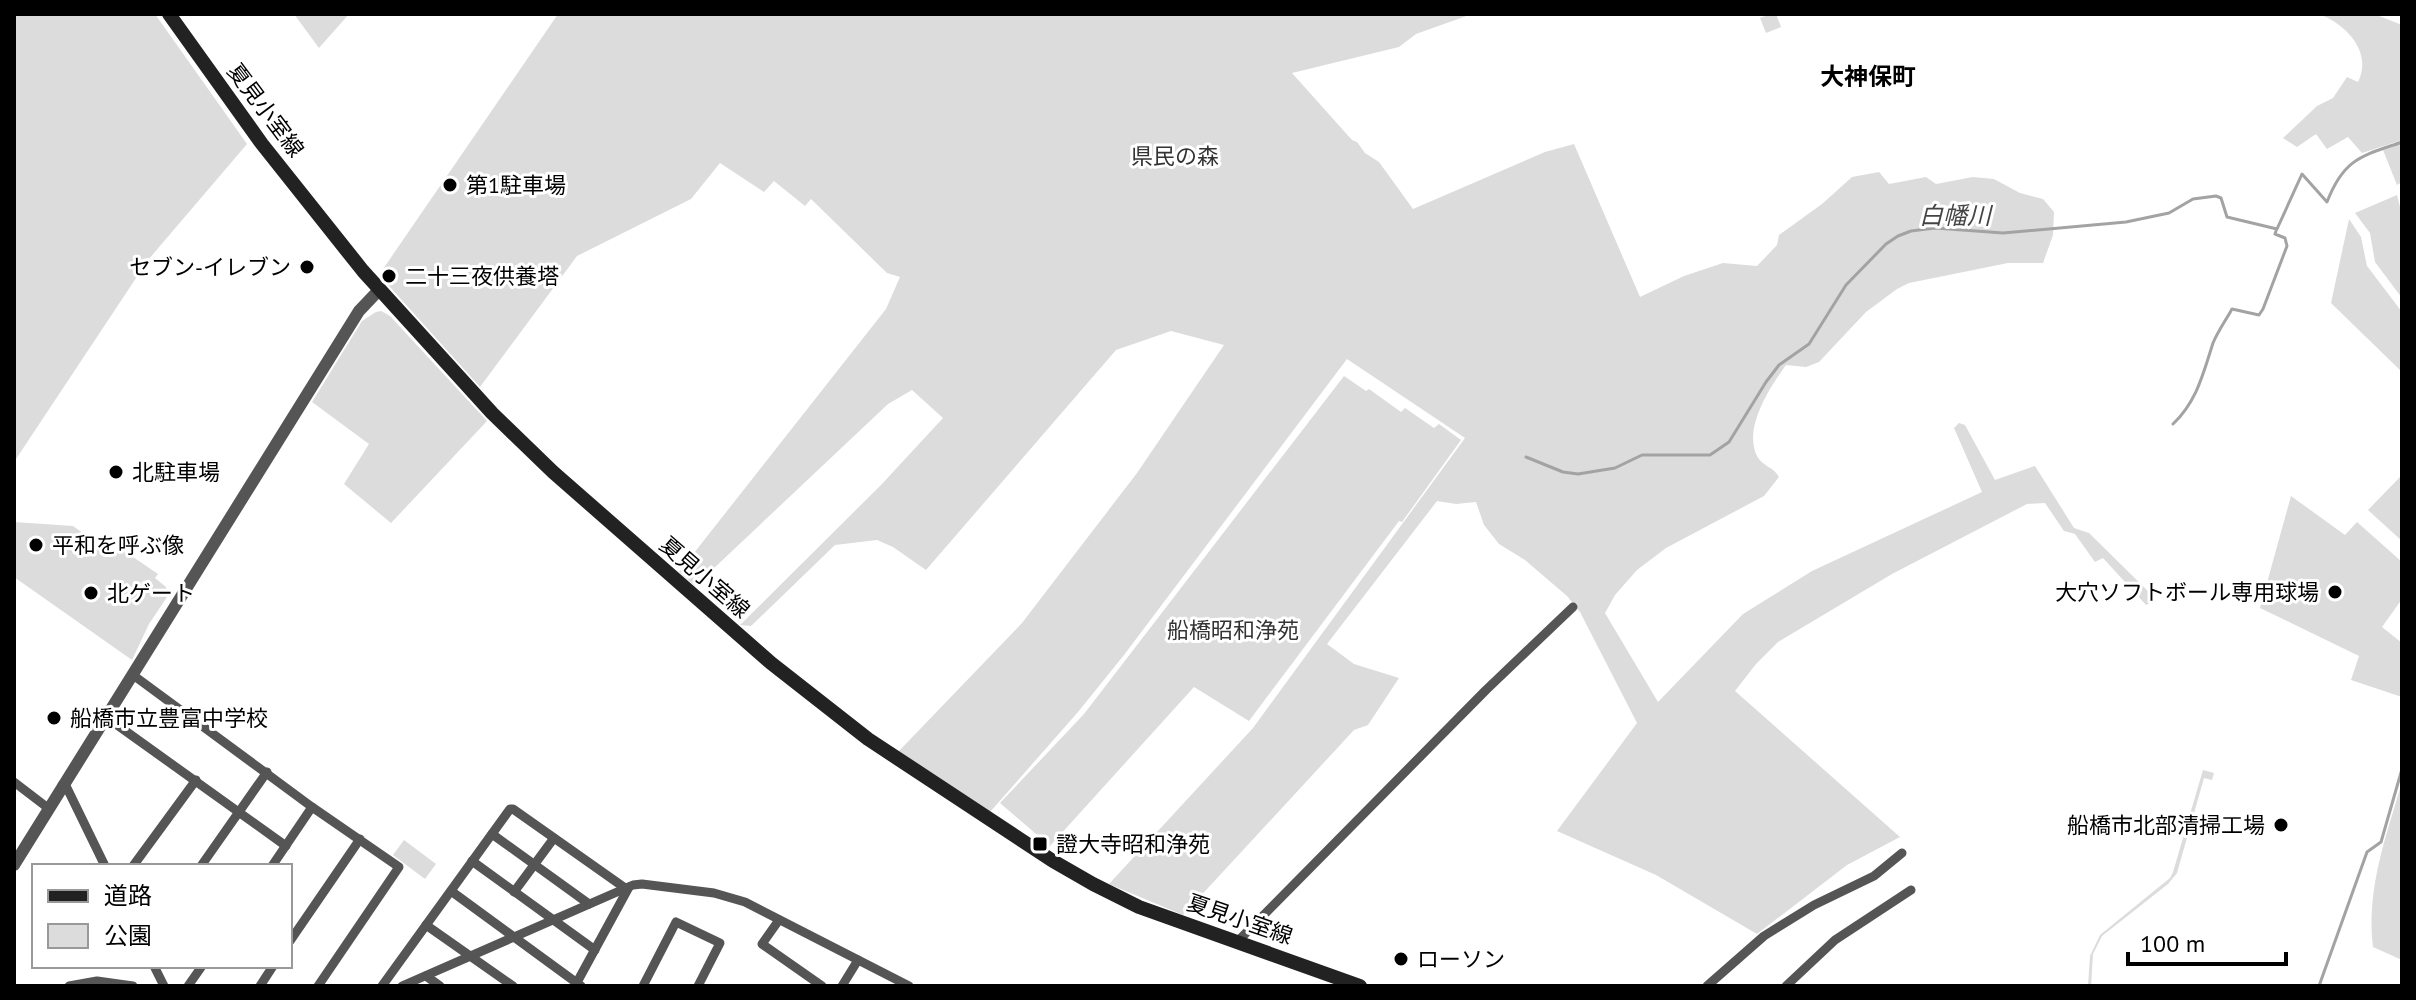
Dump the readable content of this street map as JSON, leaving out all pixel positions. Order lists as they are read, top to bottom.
{
  "streets": {
    "main road": ["夏見小室線"]
  },
  "districts": ["大神保町"],
  "water": ["白幡川"],
  "parks": ["県民の森", "船橋昭和浄苑"],
  "places": {
    "other": [
      "第1駐車場",
      "セブン-イレブン",
      "二十三夜供養塔",
      "北駐車場",
      "平和を呼ぶ像",
      "大穴ソフトボール専用球場",
      "北ゲート",
      "船橋市立豊富中学校",
      "船橋市北部清掃工場",
      "ローソン"
    ],
    "transit": ["證大寺昭和浄苑"]
  },
  "legend": ["道路", "公園"],
  "scale_bar": "100 m"
}
